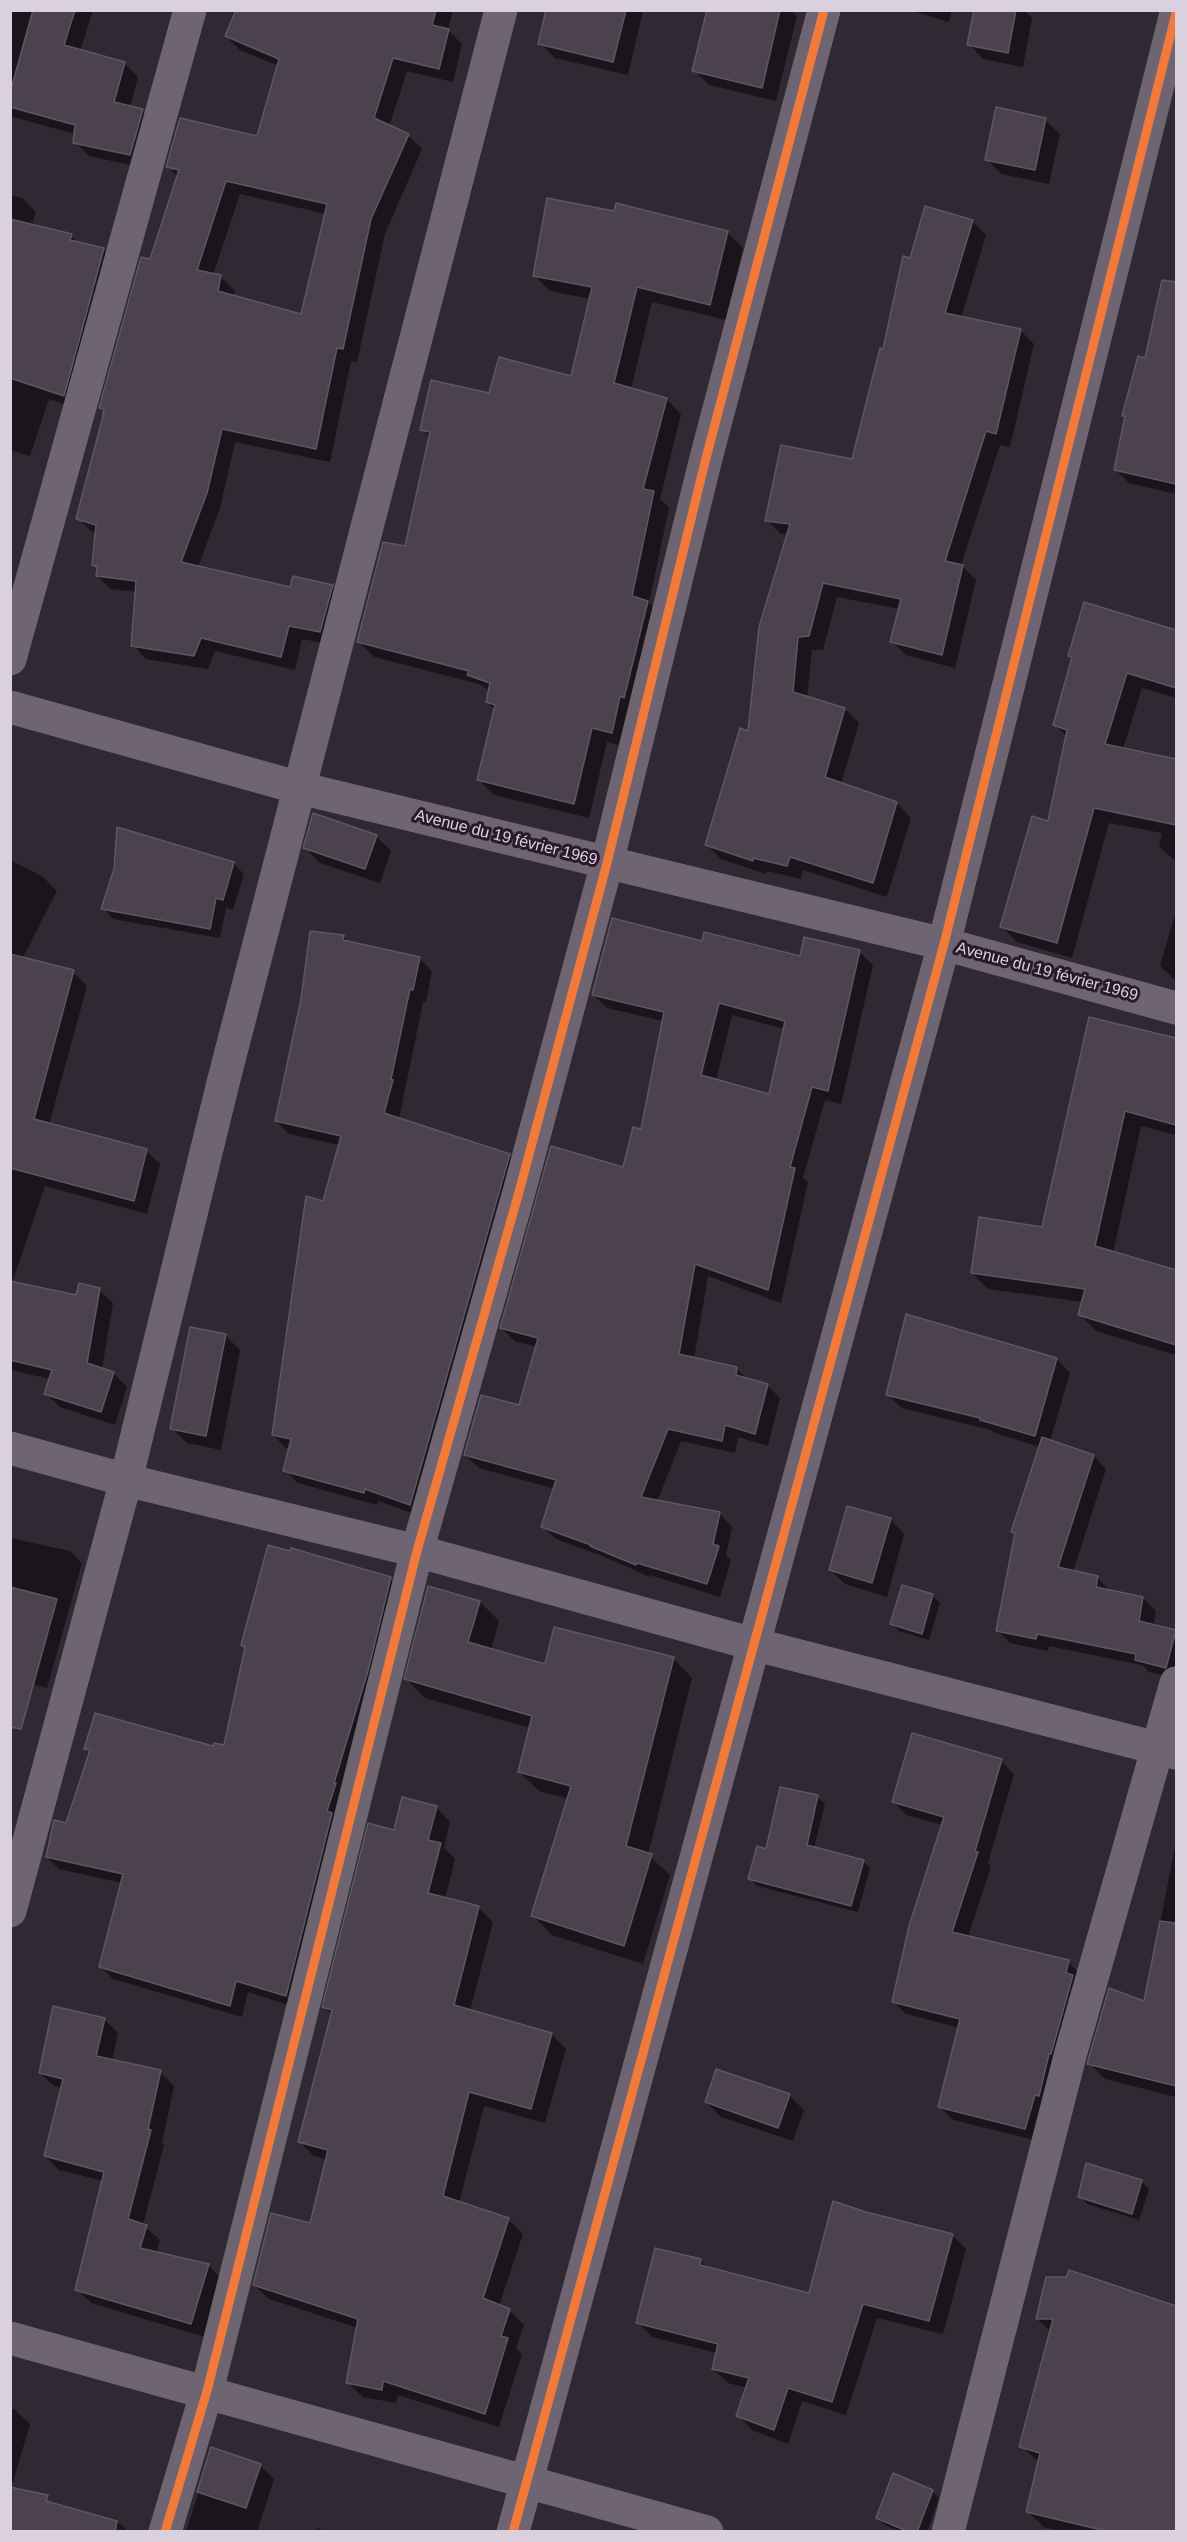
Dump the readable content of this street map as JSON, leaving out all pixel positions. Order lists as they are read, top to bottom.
{
  "streets": {
    "street": ["Avenue du 19 février 1969"]
  }
}
